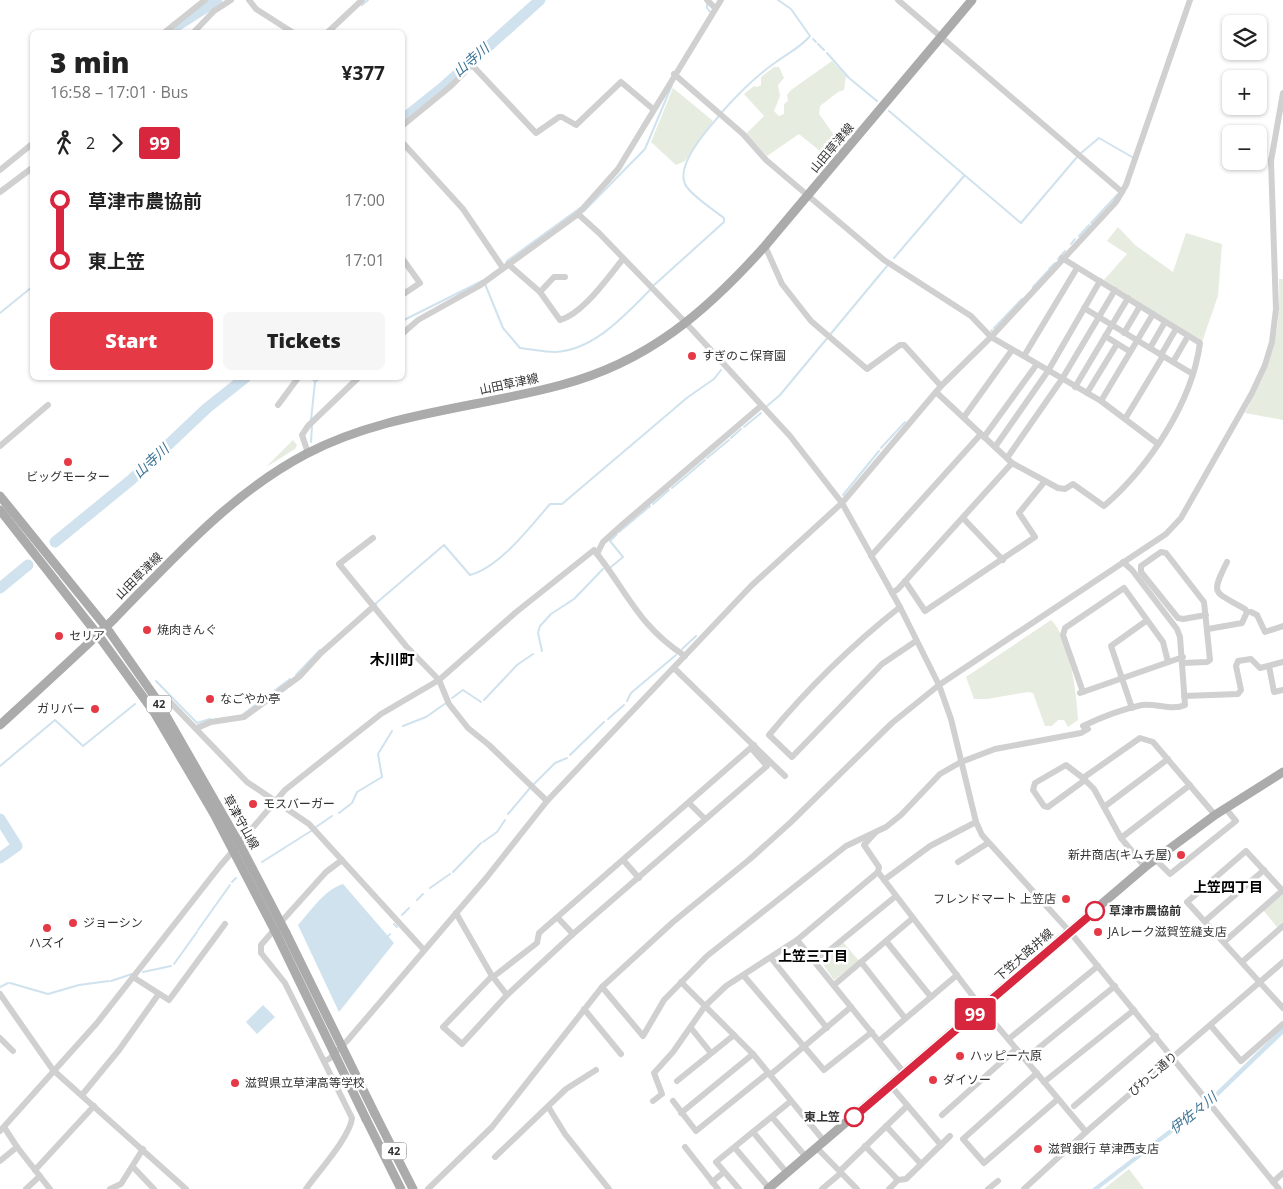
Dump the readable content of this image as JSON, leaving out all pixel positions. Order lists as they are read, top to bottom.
{
  "streets": {
    "main road": [
      "山田草津線",
      "42",
      "草津守山線",
      "下笠大路井線"
    ],
    "street": ["びわこ通り"]
  },
  "crossings": [
    ["山田草津線", "草津守山線"]
  ],
  "districts": ["木川町", "上笠四丁目", "上笠三丁目"],
  "water": ["山寺川", "伊佐々川"],
  "places": [
    "すぎのこ保育園",
    "ビッグモーター",
    "焼肉きんぐ",
    "セリア",
    "なごやか亭",
    "ガリバー",
    "モスバーガー",
    "新井商店(キムチ屋)",
    "フレンドマート 上笠店",
    "草津市農協前",
    "ジョーシン",
    "ハズイ",
    "JAレーク滋賀笠縫支店",
    "ハッピー六原",
    "ダイソー",
    "滋賀県立草津高等学校",
    "東上笠",
    "滋賀銀行 草津西支店"
  ],
  "lines": ["bus line 99"],
  "page": {
    "on_map": "99",
    "map_buttons": ["+", "−"],
    "heading": ["3 min", "16:58 – 17:01 · Bus", "¥377"],
    "legs": ["2", "99"],
    "list": [
      {
        "name": "草津市農協前",
        "value": "17:00"
      },
      {
        "name": "東上笠",
        "value": "17:01"
      }
    ],
    "buttons": ["Start", "Tickets"]
  }
}
